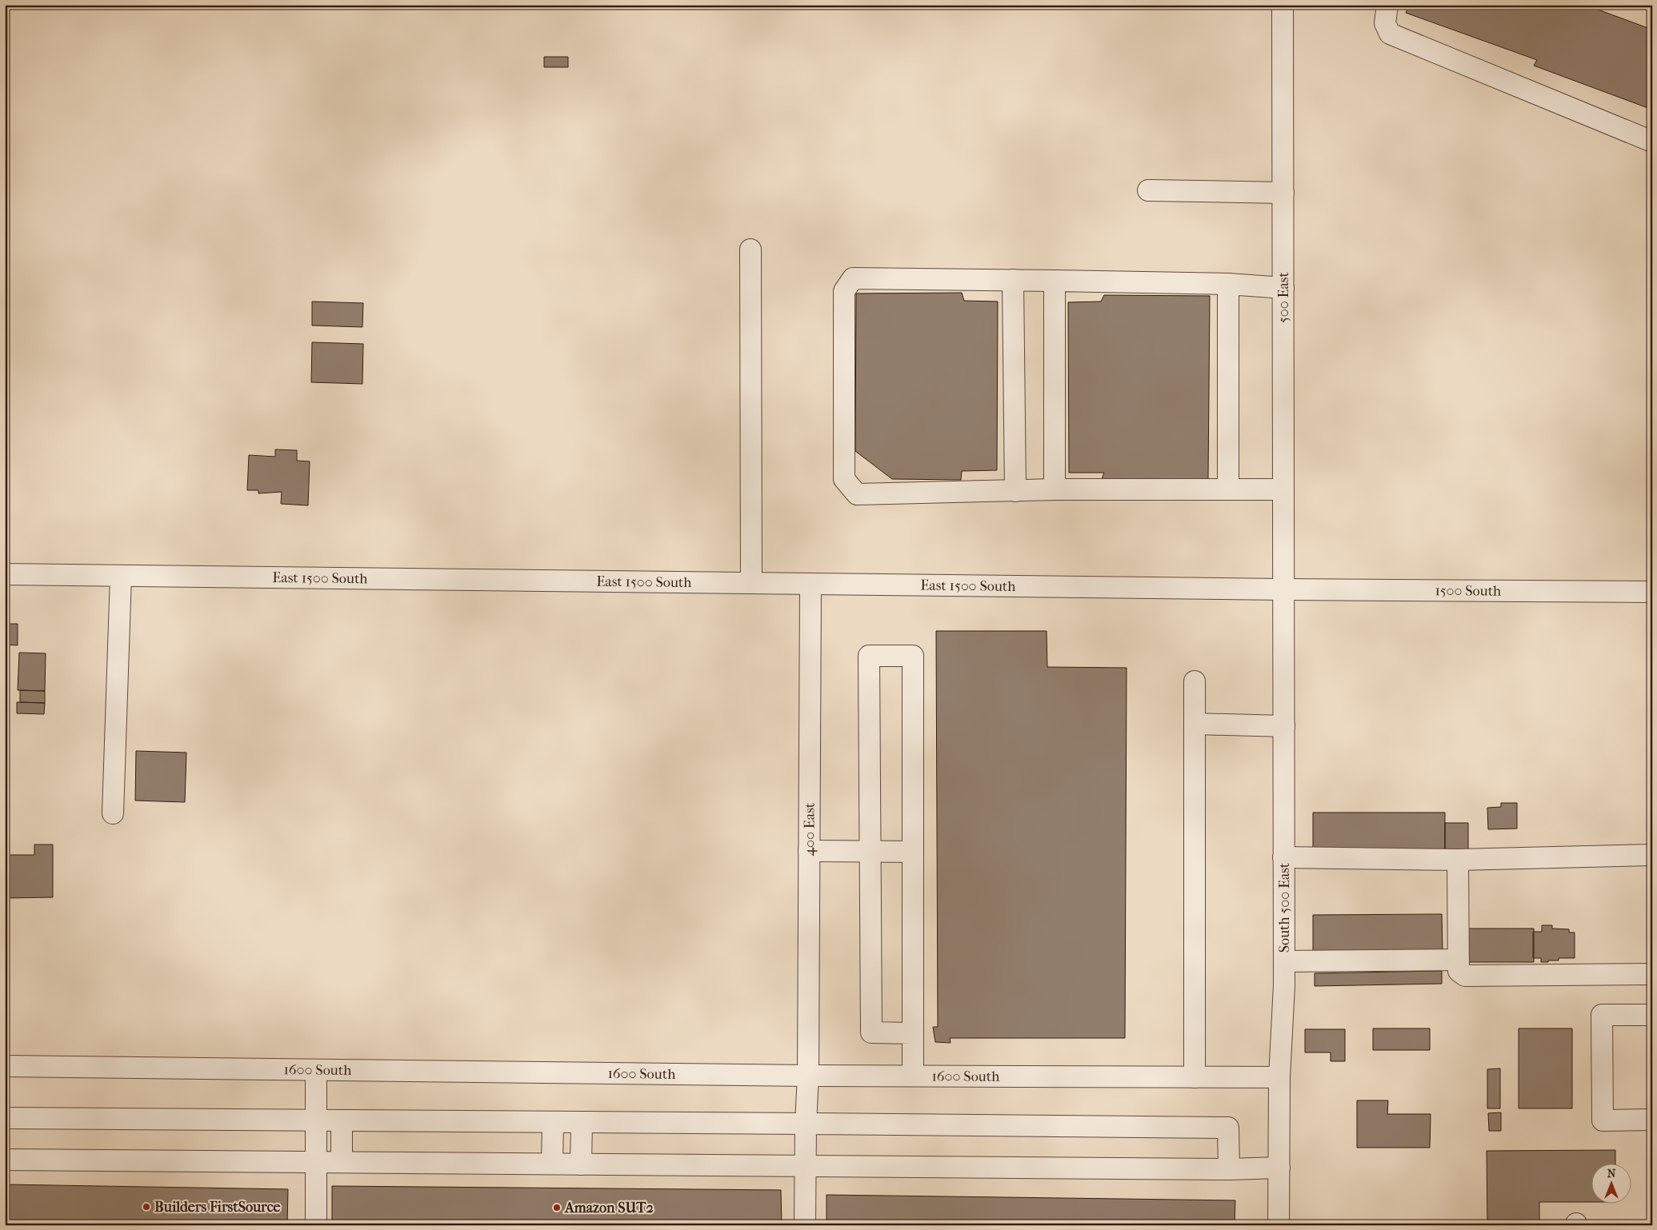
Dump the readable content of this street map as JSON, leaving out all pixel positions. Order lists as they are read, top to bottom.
{
  "streets": {
    "street": [
      "500 East",
      "East 1500 South",
      "1500 South",
      "400 East",
      "South 500 East",
      "1600 South"
    ]
  },
  "crossings": [
    ["500 East", "East 1500 South"],
    ["500 East", "1500 South"],
    ["500 East", "South 500 East"],
    ["East 1500 South", "1500 South"],
    ["East 1500 South", "400 East"],
    ["East 1500 South", "South 500 East"],
    ["1500 South", "South 500 East"],
    ["400 East", "1600 South"],
    ["South 500 East", "1600 South"]
  ],
  "places": ["Builders FirstSource", "Amazon SUT2"],
  "north": "top"
}
